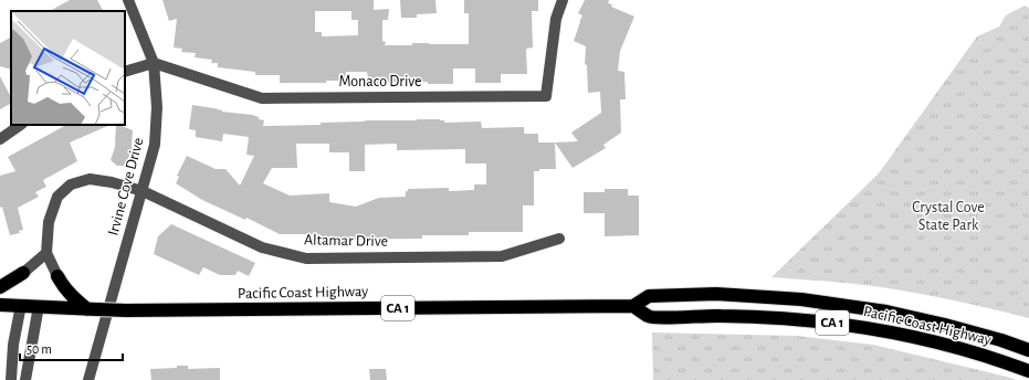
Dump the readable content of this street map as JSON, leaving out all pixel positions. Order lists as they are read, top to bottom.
{
  "streets": {
    "highway": ["Pacific Coast Highway", "CA 1"],
    "street": ["Monaco Drive", "Irvine Cove Drive", "Altamar Drive"]
  },
  "crossings": [
    ["Monaco Drive", "Irvine Cove Drive"],
    ["Irvine Cove Drive", "Altamar Drive"]
  ],
  "parks": ["Crystal Cove State Park"],
  "scale_bar": "50 m"
}
